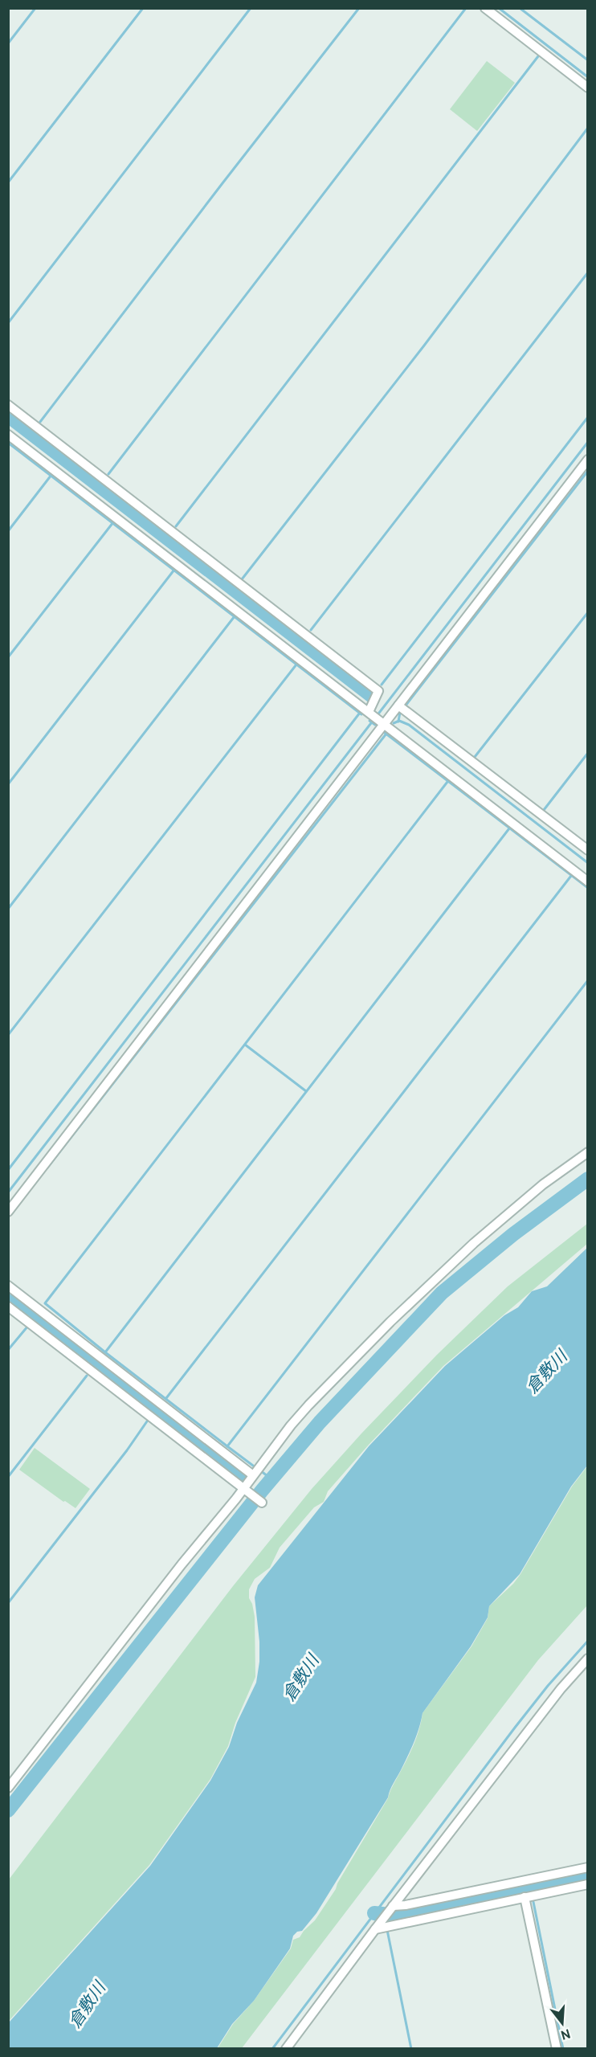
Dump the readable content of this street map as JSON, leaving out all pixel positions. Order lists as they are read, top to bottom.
{
  "water": ["倉敷川"],
  "north": "bottom"
}
